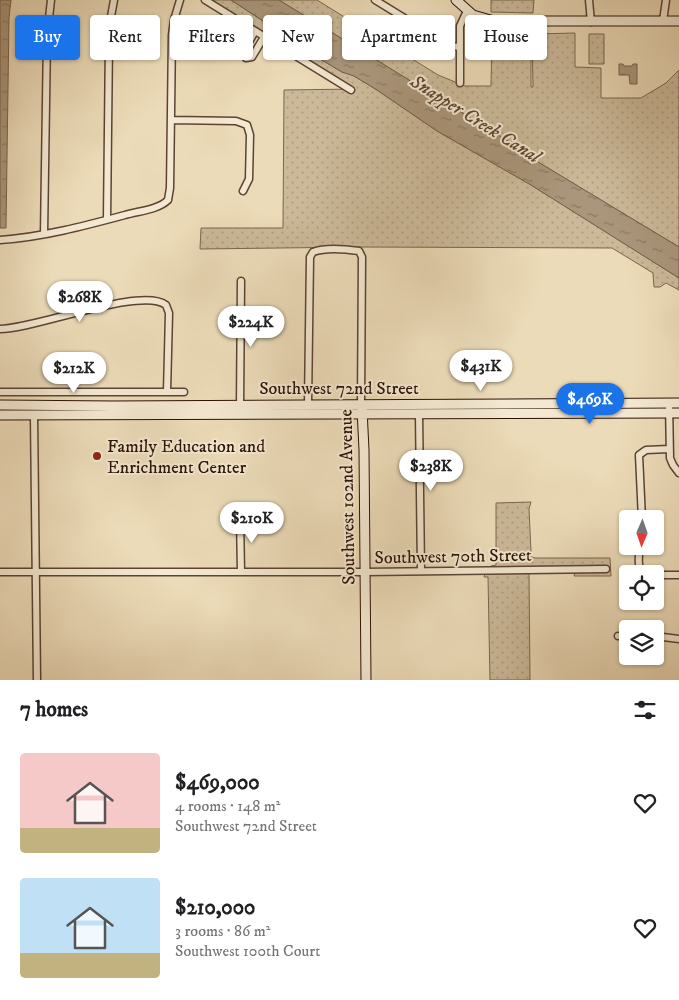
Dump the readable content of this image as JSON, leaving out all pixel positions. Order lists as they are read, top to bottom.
{
  "streets": {
    "main road": ["Southwest 72nd Street", "Southwest 102nd Avenue"],
    "street": ["Southwest 70th Street"]
  },
  "crossings": [
    ["Southwest 72nd Street", "Southwest 102nd Avenue"],
    ["Southwest 102nd Avenue", "Southwest 70th Street"]
  ],
  "water": ["Snapper Creek Canal"],
  "places": ["Family Education and Enrichment Center"],
  "north": "bottom",
  "page": {
    "chip": [
      "Buy",
      "Rent",
      "Filters",
      "New",
      "Apartment",
      "House"
    ],
    "price": [
      "$268K",
      "$224K",
      "$431K",
      "$212K",
      "$469K",
      "$238K",
      "$210K"
    ],
    "heading": "7 homes",
    "list": [
      {
        "name": "$469,000",
        "note": "4 rooms · 148 m² · Southwest 72nd Street"
      },
      {
        "name": "$210,000",
        "note": "3 rooms · 86 m² · Southwest 100th Court"
      }
    ]
  }
}
